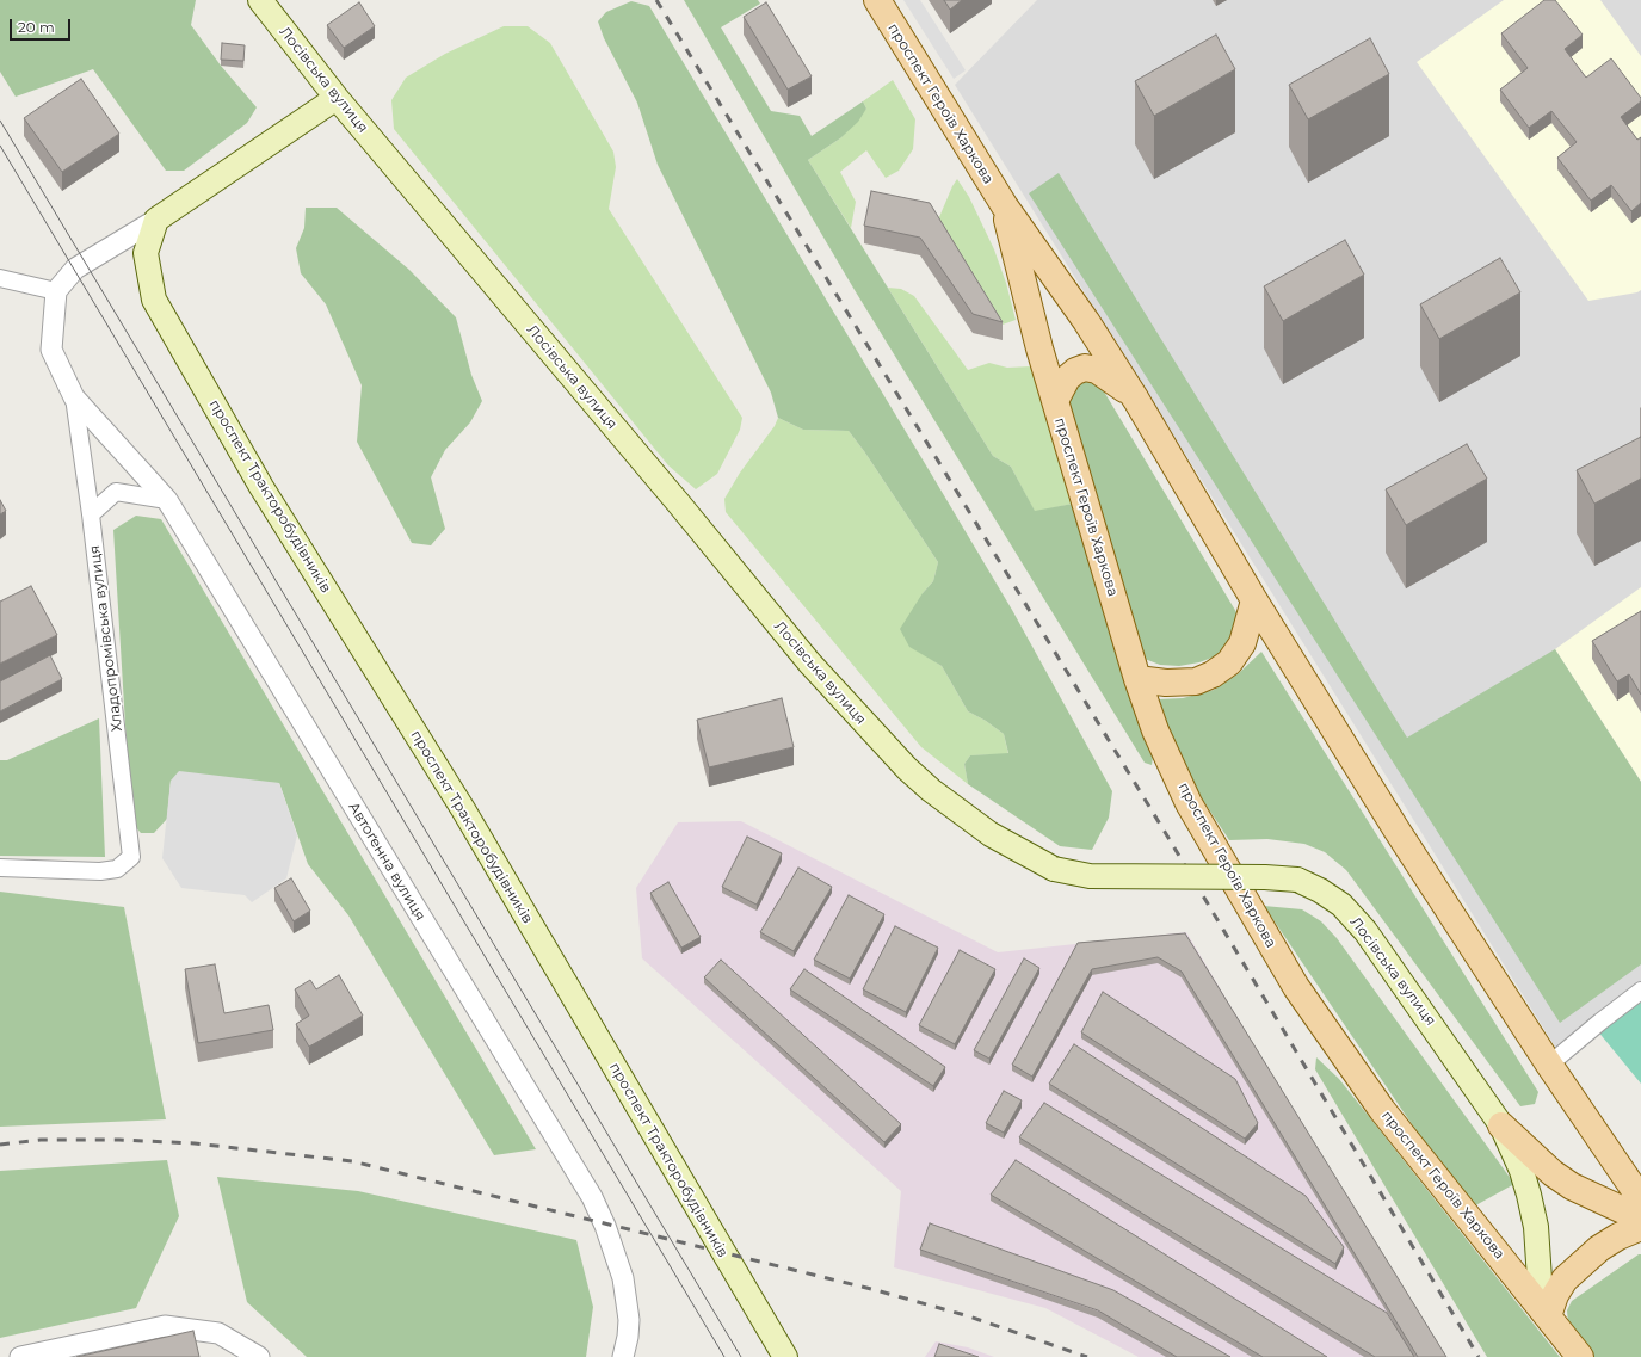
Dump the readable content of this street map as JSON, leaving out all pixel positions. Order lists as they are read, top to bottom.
{
  "streets": {
    "main road": ["Лосівська вулиця", "проспект Героїв Харкова", "проспект Тракторобудівників"],
    "street": ["Хладопромівська вулиця", "Автоґенна вулиця"]
  },
  "crossings": [
    ["Лосівська вулиця", "проспект Героїв Харкова"],
    ["Хладопромівська вулиця", "Автоґенна вулиця"]
  ],
  "scale_bar": "20 m"
}
